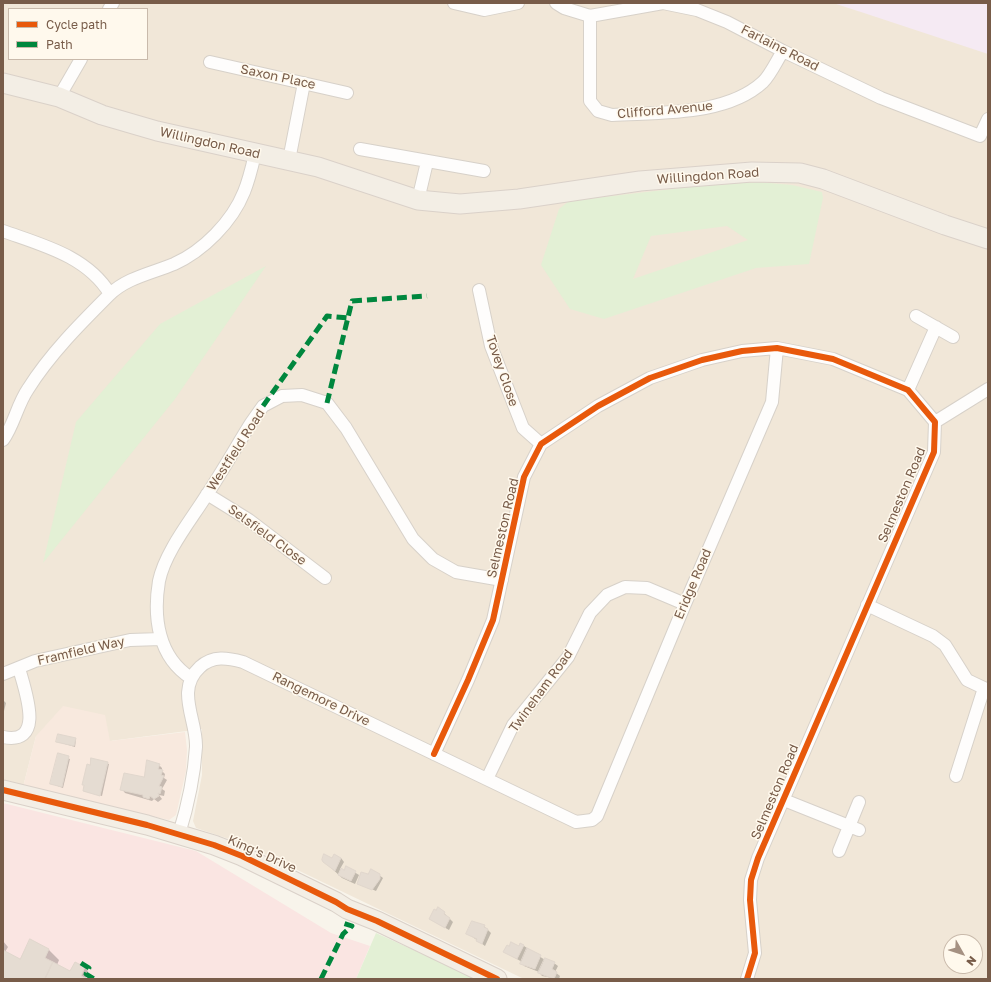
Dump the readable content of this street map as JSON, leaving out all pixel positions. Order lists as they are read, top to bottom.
{
  "streets": {
    "main road": ["Willingdon Road", "King's Drive"],
    "street": [
      "Farlaine Road",
      "Saxon Place",
      "Clifford Avenue",
      "Tovey Close",
      "Westfield Road",
      "Selmeston Road",
      "Selsfield Close",
      "Eridge Road",
      "Framfield Way",
      "Twineham Road",
      "Rangemore Drive"
    ]
  },
  "crossings": [
    ["Farlaine Road", "Clifford Avenue"],
    ["Tovey Close", "Selmeston Road"],
    ["Westfield Road", "Selmeston Road"],
    ["Westfield Road", "Selsfield Close"],
    ["Westfield Road", "Framfield Way"],
    ["Westfield Road", "Rangemore Drive"],
    ["Selmeston Road", "Eridge Road"],
    ["Selmeston Road", "Rangemore Drive"],
    ["Eridge Road", "Twineham Road"],
    ["Eridge Road", "Rangemore Drive"],
    ["Twineham Road", "Rangemore Drive"]
  ],
  "legend": ["Cycle path", "Path"],
  "north": "bottom right"
}
